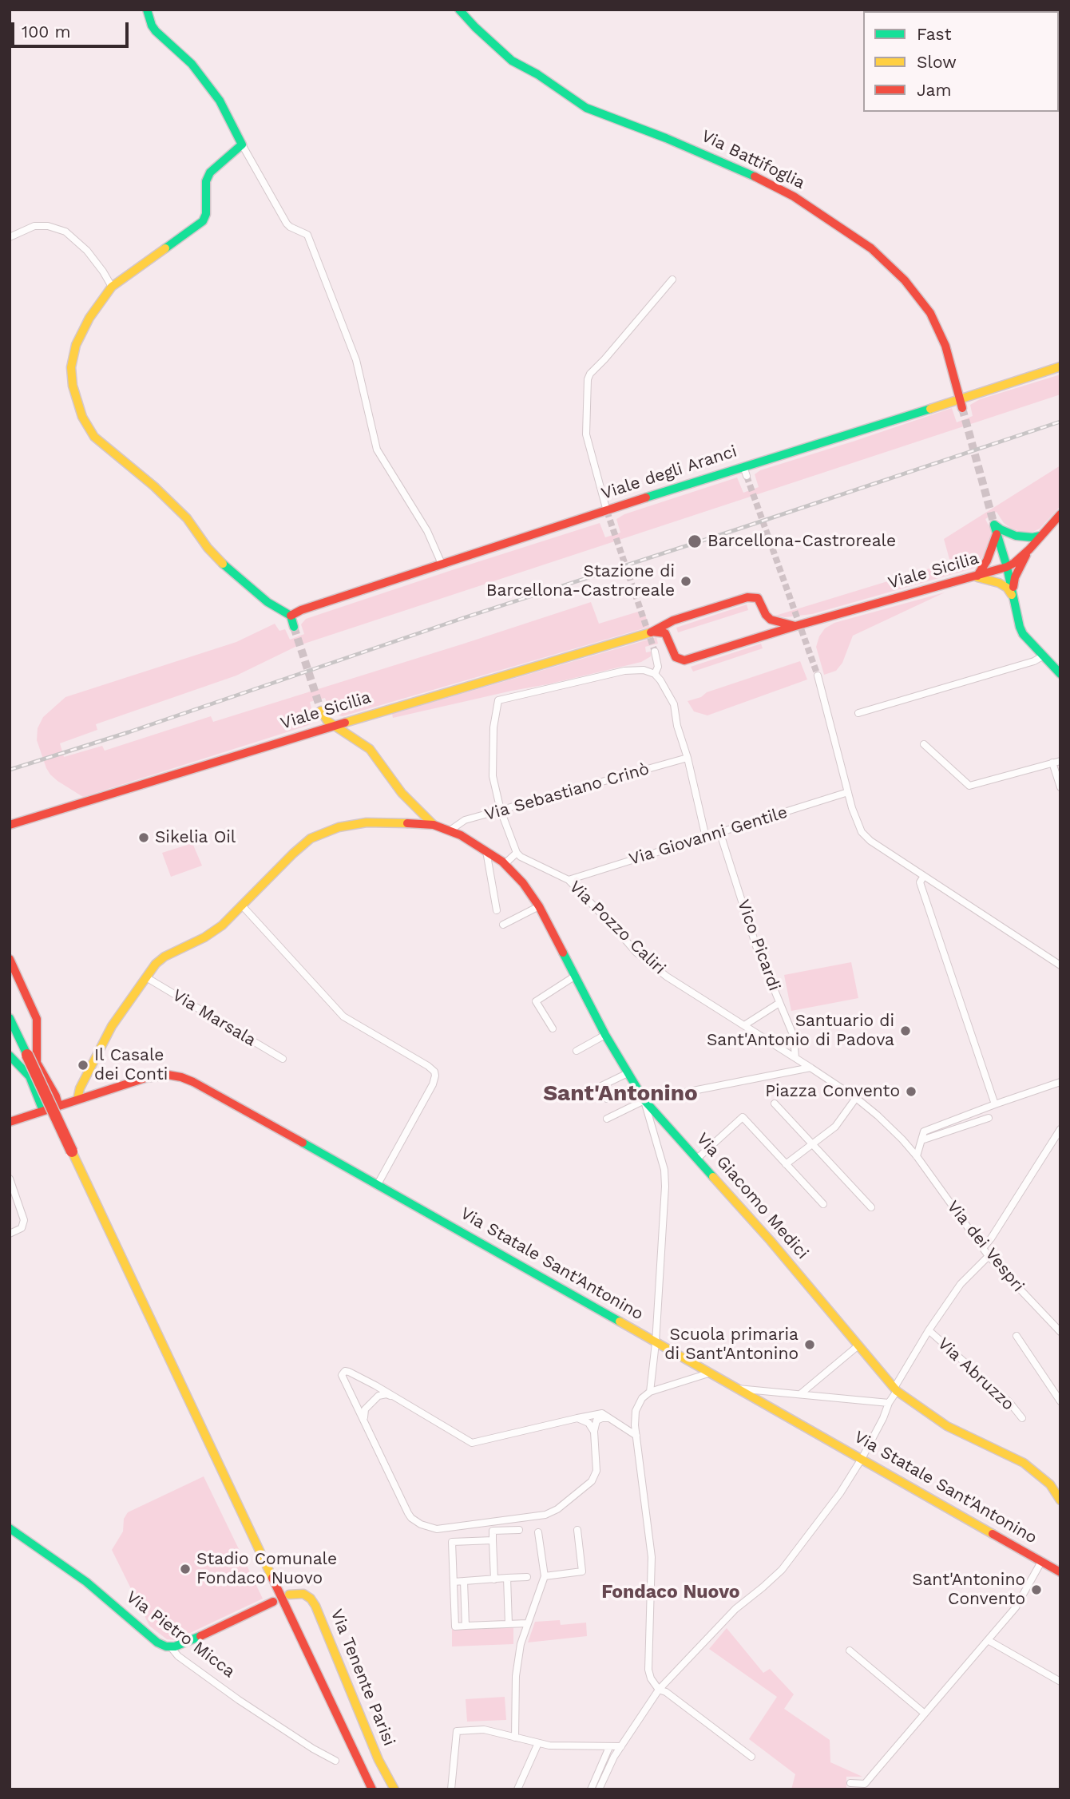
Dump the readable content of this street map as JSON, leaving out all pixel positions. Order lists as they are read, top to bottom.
{
  "streets": {
    "main road": [
      "Via Battifoglia",
      "Viale degli Aranci",
      "Viale Sicilia",
      "Via Giacomo Medici",
      "Via Statale Sant'Antonino",
      "Via Pietro Micca",
      "Via Tenente Parisi"
    ],
    "street": [
      "Via Sebastiano Crinò",
      "Via Giovanni Gentile",
      "Via Pozzo Caliri",
      "Vico Picardi",
      "Via Marsala",
      "Via dei Vespri",
      "Via Abruzzo"
    ]
  },
  "crossings": [
    ["Via Battifoglia", "Viale degli Aranci"],
    ["Via Sebastiano Crinò", "Via Giacomo Medici"],
    ["Via Giovanni Gentile", "Via Pozzo Caliri"],
    ["Via Giovanni Gentile", "Vico Picardi"],
    ["Via Pozzo Caliri", "Vico Picardi"],
    ["Via Marsala", "Via Giacomo Medici"],
    ["Via Giacomo Medici", "Via Statale Sant'Antonino"]
  ],
  "districts": ["Sant'Antonino", "Fondaco Nuovo"],
  "places": [
    "Barcellona-Castroreale",
    "Stazione di Barcellona-Castroreale",
    "Sikelia Oil",
    "Santuario di Sant'Antonio di Padova",
    "Il Casale dei Conti",
    "Piazza Convento",
    "Scuola primaria di Sant'Antonino",
    "Stadio Comunale Fondaco Nuovo",
    "Sant'Antonino Convento"
  ],
  "legend": ["Fast", "Slow", "Jam"],
  "scale_bar": "100 m"
}
